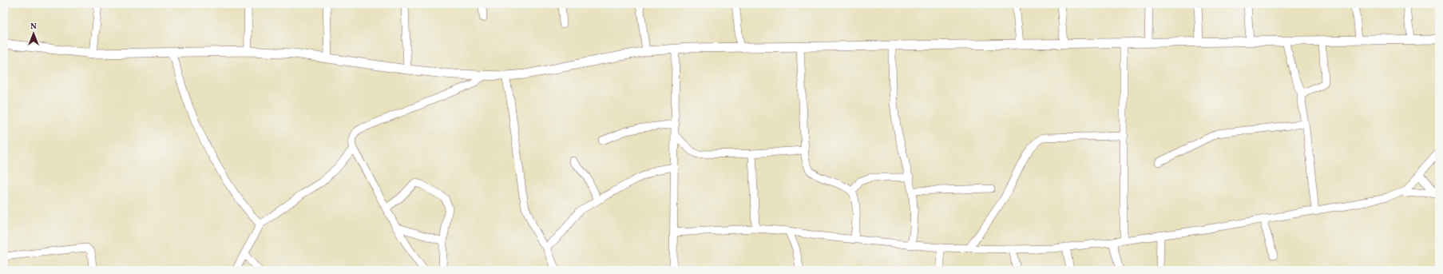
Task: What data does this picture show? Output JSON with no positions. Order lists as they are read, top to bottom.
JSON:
{
  "north": "top"
}
